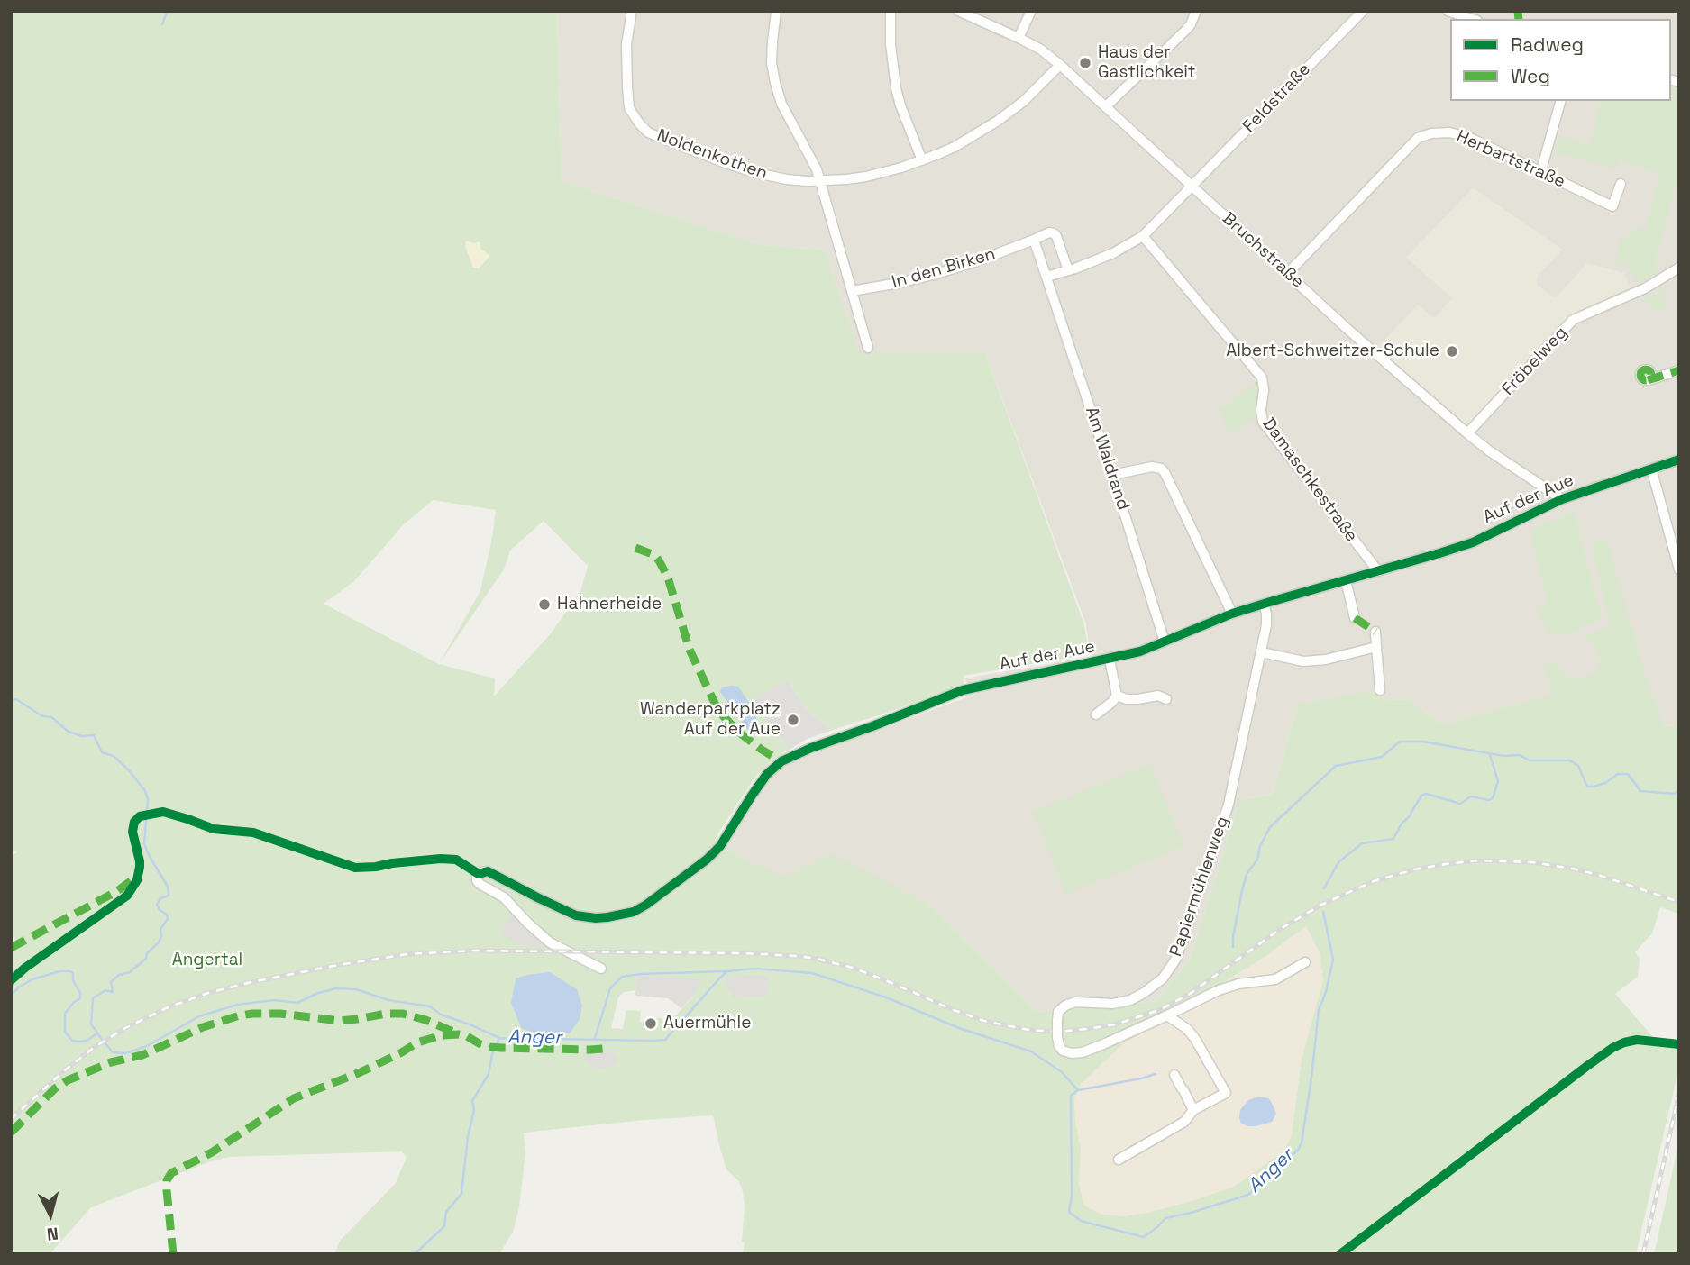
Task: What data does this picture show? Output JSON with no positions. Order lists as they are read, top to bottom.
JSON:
{
  "streets": {
    "street": [
      "Feldstraße",
      "Noldenkothen",
      "Herbartstraße",
      "Bruchstraße",
      "In den Birken",
      "Fröbelweg",
      "Am Waldrand",
      "Damaschkestraße",
      "Auf der Aue",
      "Papiermühlenweg"
    ]
  },
  "crossings": [
    ["Feldstraße", "Bruchstraße"],
    ["Noldenkothen", "Bruchstraße"],
    ["Herbartstraße", "Bruchstraße"],
    ["Bruchstraße", "Fröbelweg"],
    ["Bruchstraße", "Auf der Aue"],
    ["Am Waldrand", "Auf der Aue"],
    ["Damaschkestraße", "Auf der Aue"],
    ["Auf der Aue", "Papiermühlenweg"]
  ],
  "water": ["Anger"],
  "parks": ["Angertal"],
  "places": [
    "Haus der Gastlichkeit",
    "Albert-Schweitzer-Schule",
    "Hahnerheide",
    "Wanderparkplatz Auf der Aue",
    "Auermühle"
  ],
  "legend": ["Radweg", "Weg"],
  "north": "bottom"
}
